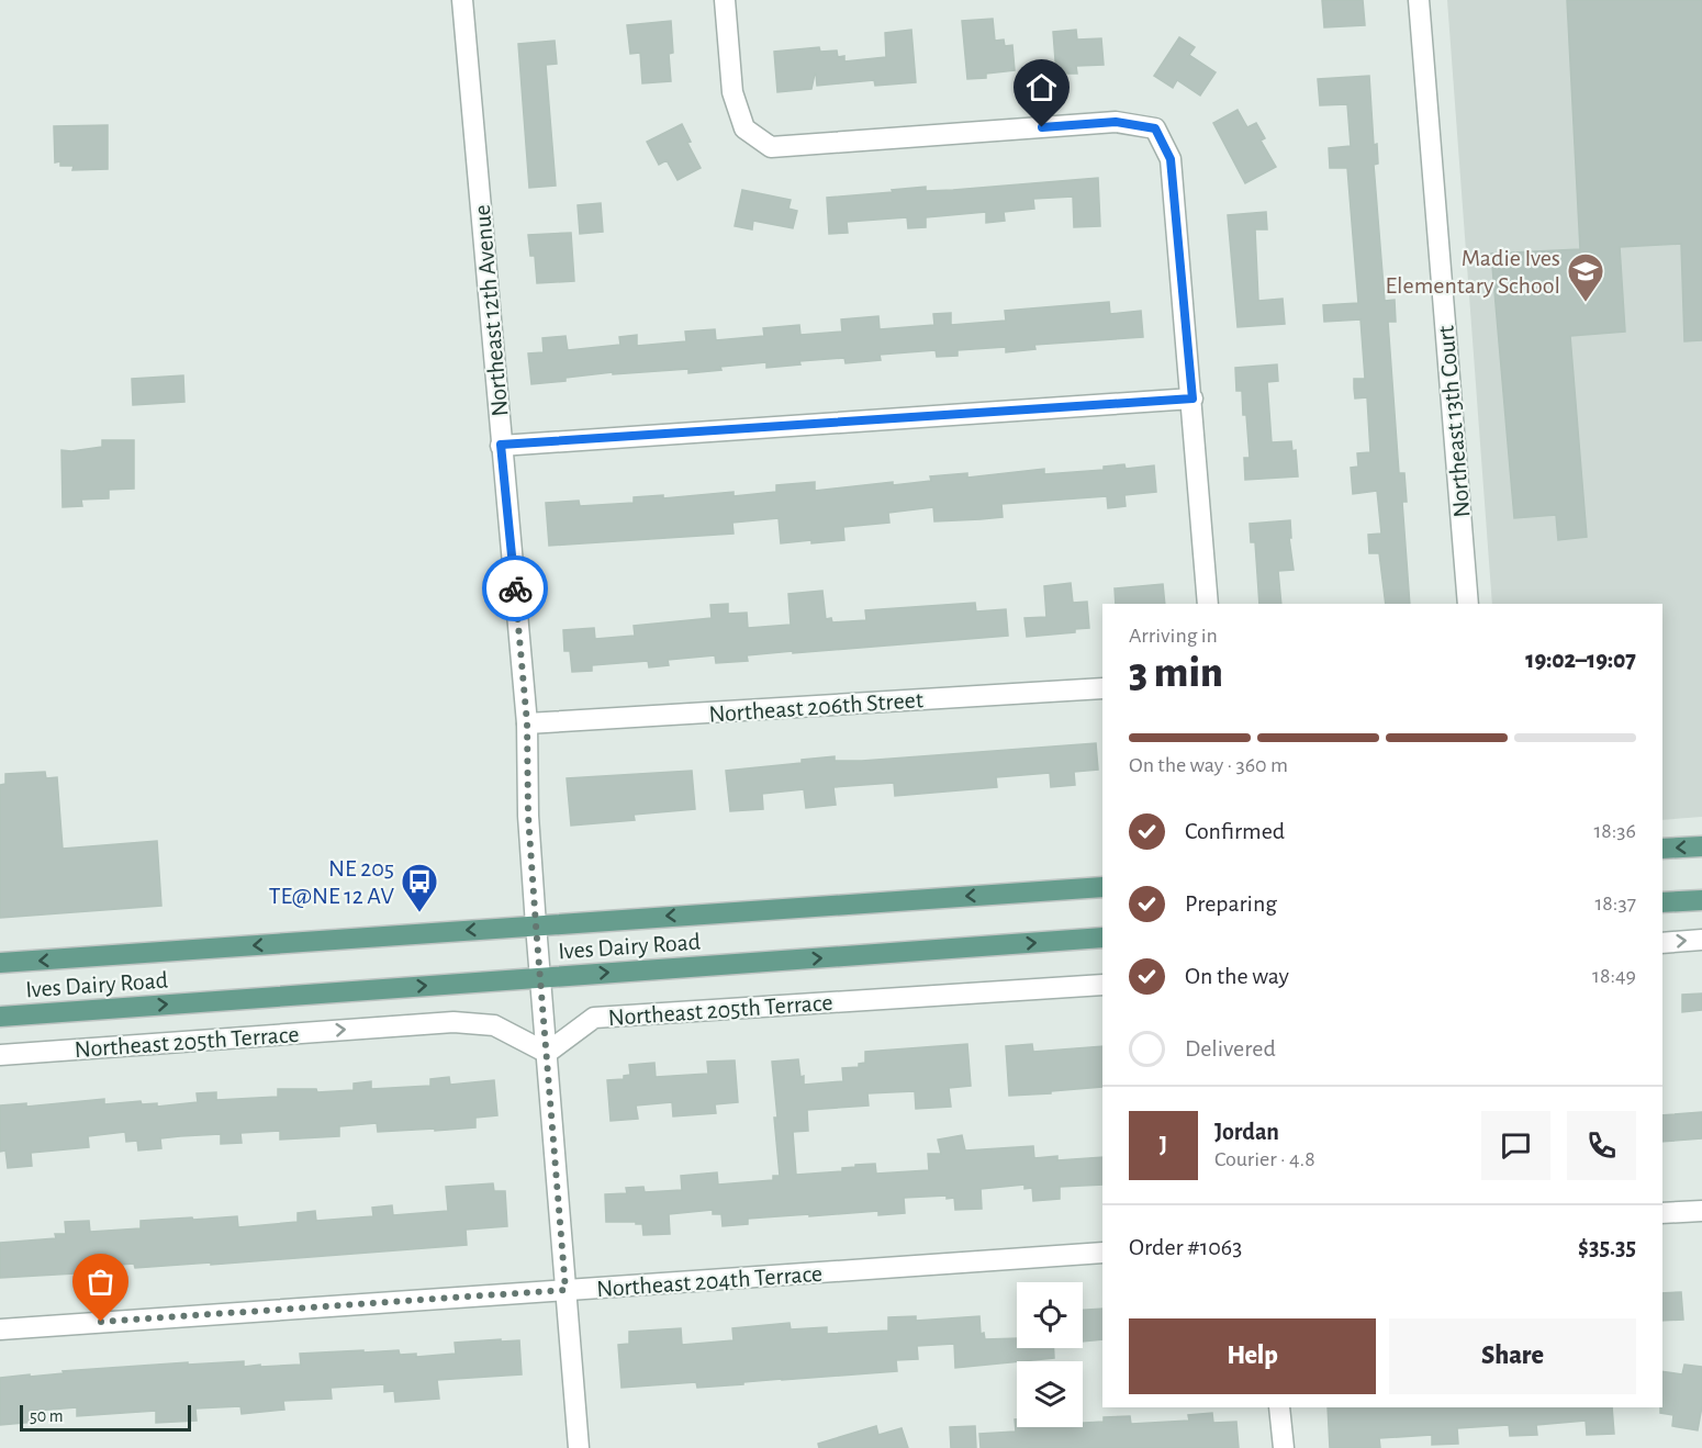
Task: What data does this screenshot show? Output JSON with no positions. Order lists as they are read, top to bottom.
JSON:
{
  "streets": {
    "main road": ["Ives Dairy Road"],
    "street": [
      "Northeast 12th Avenue",
      "Northeast 13th Court",
      "Northeast 206th Street",
      "Northeast 205th Terrace",
      "Northeast 204th Terrace"
    ]
  },
  "crossings": [
    ["Northeast 12th Avenue", "Northeast 206th Street"],
    ["Northeast 12th Avenue", "Ives Dairy Road"],
    ["Northeast 12th Avenue", "Northeast 205th Terrace"],
    ["Northeast 12th Avenue", "Northeast 204th Terrace"]
  ],
  "one_way": ["Northeast 205th Terrace"],
  "places": {
    "school or university": ["Madie Ives Elementary School"],
    "bus stop": ["NE 205 TE@NE 12 AV"]
  },
  "scale_bar": "50 m",
  "page": {
    "heading": ["3 min", "Arriving in", "19:02–19:07"],
    "panel": [
      "Jordan",
      "Courier · 4.8",
      "Order #1063",
      "$35.35"
    ],
    "bar": "On the way · 360 m",
    "list": [
      ["Confirmed", "18:36"],
      ["Preparing", "18:37"],
      ["On the way", "18:49"],
      "Delivered"
    ],
    "round": "J",
    "buttons": ["Help", "Share"],
    "scale": "50 m"
  }
}
